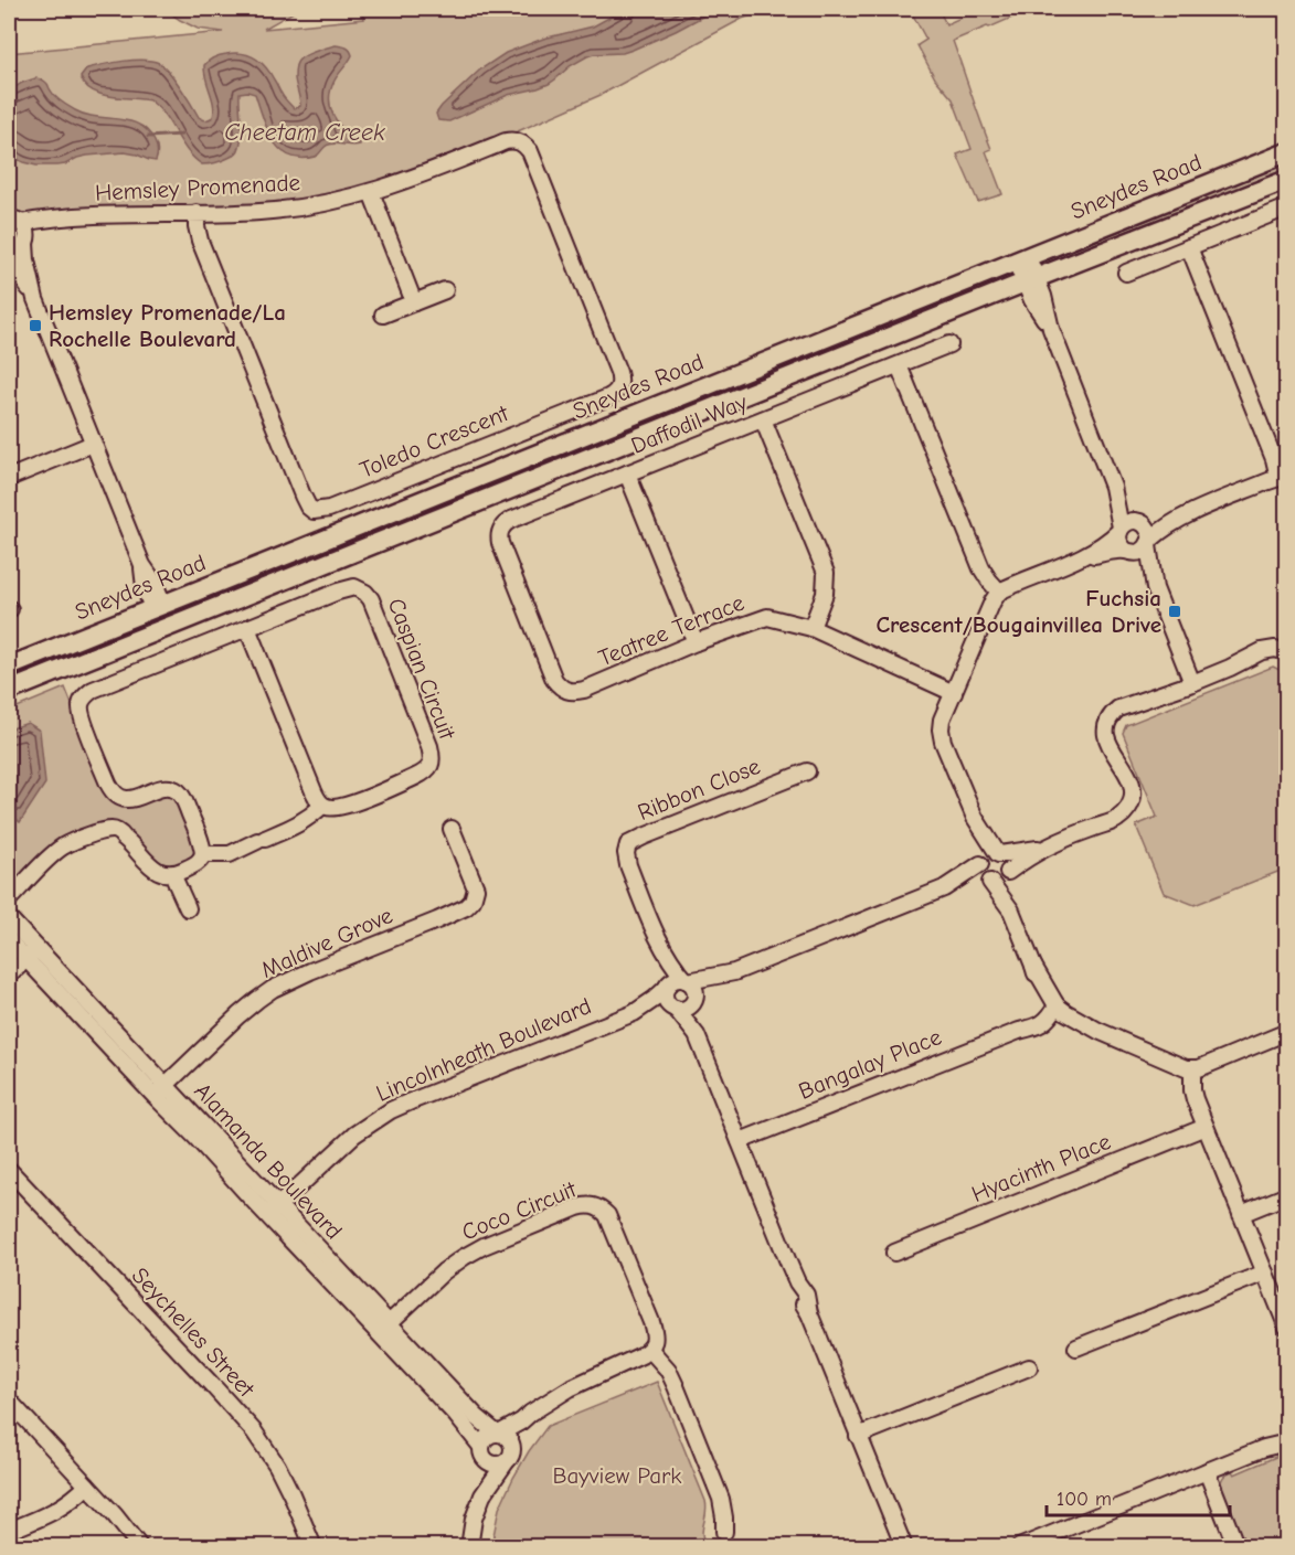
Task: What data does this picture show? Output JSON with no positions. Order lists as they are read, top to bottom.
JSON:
{
  "streets": {
    "main road": ["Sneydes Road"],
    "street": [
      "Hemsley Promenade",
      "Daffodil Way",
      "Toledo Crescent",
      "Teatree Terrace",
      "Caspian Circuit",
      "Ribbon Close",
      "Maldive Grove",
      "Lincolnheath Boulevard",
      "Bangalay Place",
      "Alamanda Boulevard",
      "Hyacinth Place",
      "Coco Circuit",
      "Seychelles Street"
    ]
  },
  "crossings": [
    ["Hemsley Promenade", "Toledo Crescent"],
    ["Daffodil Way", "Teatree Terrace"],
    ["Ribbon Close", "Lincolnheath Boulevard"],
    ["Maldive Grove", "Alamanda Boulevard"],
    ["Lincolnheath Boulevard", "Alamanda Boulevard"],
    ["Alamanda Boulevard", "Coco Circuit"]
  ],
  "water": ["Cheetam Creek"],
  "parks": ["Bayview Park"],
  "places": {
    "transit": ["Hemsley Promenade/La Rochelle Boulevard", "Fuchsia Crescent/Bougainvillea Drive"]
  },
  "scale_bar": "100 m"
}
